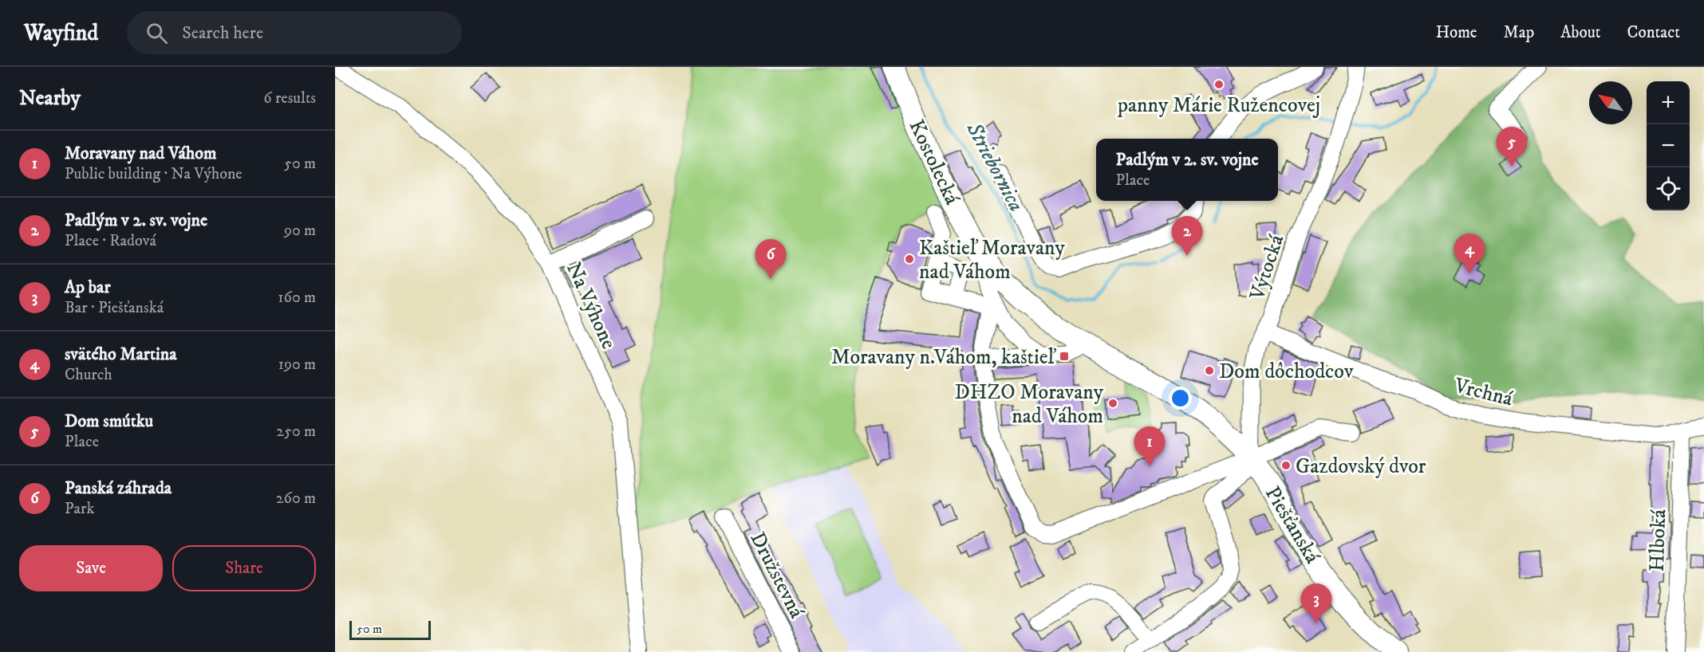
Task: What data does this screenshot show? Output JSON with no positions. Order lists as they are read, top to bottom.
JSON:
{
  "streets": {
    "main road": ["Kostolecká", "Piešťanská"],
    "street": [
      "Výtocká",
      "Na Výhone",
      "Vrchná",
      "Hlboká",
      "Družstevná"
    ]
  },
  "crossings": [
    ["Kostolecká", "Výtocká"],
    ["Kostolecká", "Piešťanská"],
    ["Výtocká", "Vrchná"],
    ["Výtocká", "Piešťanská"],
    ["Vrchná", "Hlboká"]
  ],
  "water": ["Striebornica"],
  "places": {
    "other": [
      "panny Márie Ružencovej",
      "Kaštieľ Moravany nad Váhom",
      "Dom dôchodcov",
      "DHZO Moravany nad Váhom",
      "Gazdovský dvor"
    ],
    "transit": ["Moravany n.Váhom, kaštieľ"]
  },
  "scale_bar": "50 m",
  "north": "top left",
  "page": {
    "header": "Wayfind",
    "search": "Search here",
    "nav": [
      "Home",
      "Map",
      "About",
      "Contact"
    ],
    "heading": ["Nearby", "6 results"],
    "map_buttons": ["+", "−"],
    "pins": [
      "5",
      "2",
      "4",
      "6",
      "1",
      "3"
    ],
    "list": [
      {
        "mark": "1",
        "name": "Moravany nad Váhom",
        "note": "Public building · Na Výhone",
        "value": "50 m"
      },
      {
        "mark": "2",
        "name": "Padlým v 2. sv. vojne",
        "note": "Place · Radová",
        "value": "90 m"
      },
      {
        "mark": "3",
        "name": "Ap bar",
        "note": "Bar · Piešťanská",
        "value": "160 m"
      },
      {
        "mark": "4",
        "name": "svätého Martina",
        "note": "Church",
        "value": "190 m"
      },
      {
        "mark": "5",
        "name": "Dom smútku",
        "note": "Place",
        "value": "250 m"
      },
      {
        "mark": "6",
        "name": "Panská záhrada",
        "note": "Park",
        "value": "260 m"
      }
    ],
    "popup": ["Padlým v 2. sv. vojne", "Place"],
    "buttons": ["Save", "Share"],
    "scale": "50 m"
  }
}
